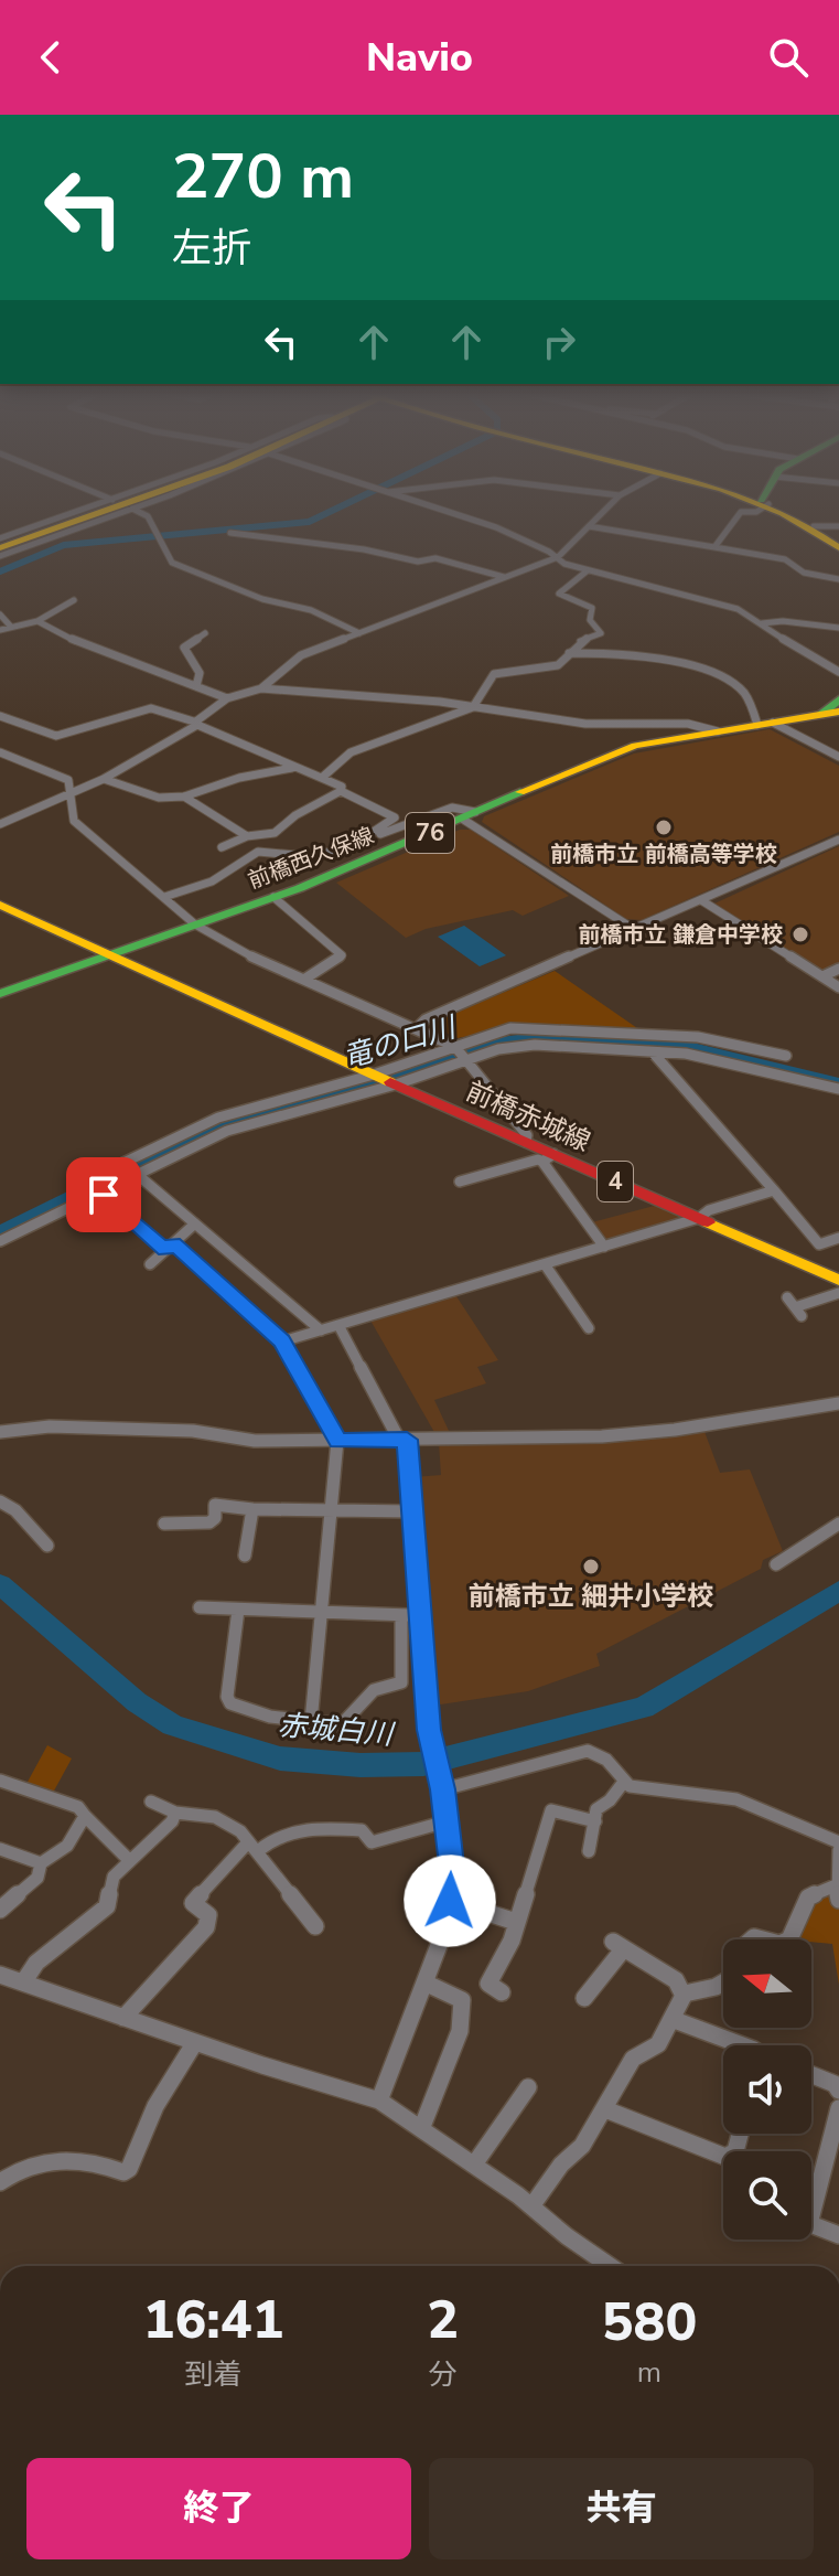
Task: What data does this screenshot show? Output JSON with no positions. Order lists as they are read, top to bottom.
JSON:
{
  "streets": {
    "main road": [
      "76",
      "前橋西久保線",
      "前橋赤城線",
      "4"
    ]
  },
  "crossings": [
    ["前橋西久保線", "前橋赤城線"]
  ],
  "water": ["竜の口川", "赤城白川"],
  "places": ["前橋市立 前橋高等学校", "前橋市立 鎌倉中学校", "前橋市立 細井小学校"],
  "north": "left",
  "page": {
    "header": "Navio",
    "turn": ["270 m", "左折"],
    "eta": [
      "16:41",
      "到着",
      "2",
      "分",
      "580",
      "m"
    ],
    "buttons": ["終了", "共有"]
  }
}
